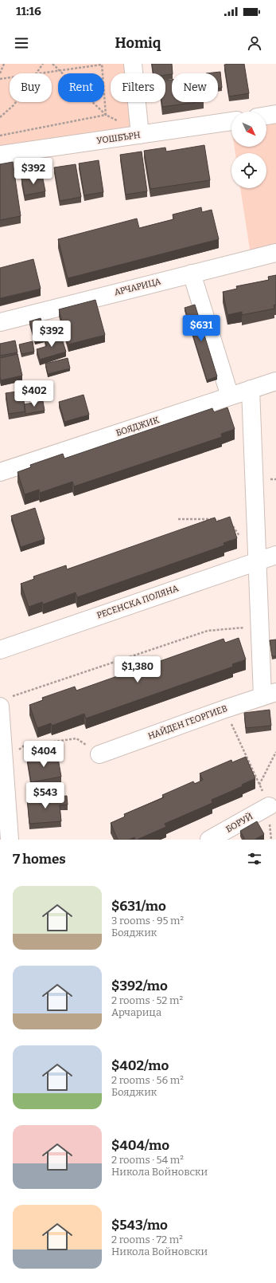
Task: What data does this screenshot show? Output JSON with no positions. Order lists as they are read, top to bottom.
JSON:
{
  "streets": {
    "street": [
      "УОШБЪРН",
      "АРЧАРИЦА",
      "БОЯДЖИК",
      "РЕСЕНСКА ПОЛЯНА",
      "НАЙДЕН ГЕОРГИЕВ",
      "БОРУЙ"
    ]
  },
  "north": "bottom right",
  "page": {
    "status": "11:16",
    "header": "Homiq",
    "chip": [
      "Buy",
      "Rent",
      "Filters",
      "New"
    ],
    "price": [
      "$392",
      "$631",
      "$392",
      "$402",
      "$1,380",
      "$404",
      "$543"
    ],
    "heading": "7 homes",
    "list": [
      {
        "name": "$631/mo",
        "note": "3 rooms · 95 m² · Бояджик"
      },
      {
        "name": "$392/mo",
        "note": "2 rooms · 52 m² · Арчарица"
      },
      {
        "name": "$402/mo",
        "note": "2 rooms · 56 m² · Бояджик"
      },
      {
        "name": "$404/mo",
        "note": "2 rooms · 54 m² · Никола Войновски"
      },
      {
        "name": "$543/mo",
        "note": "2 rooms · 72 m² · Никола Войновски"
      }
    ]
  }
}
